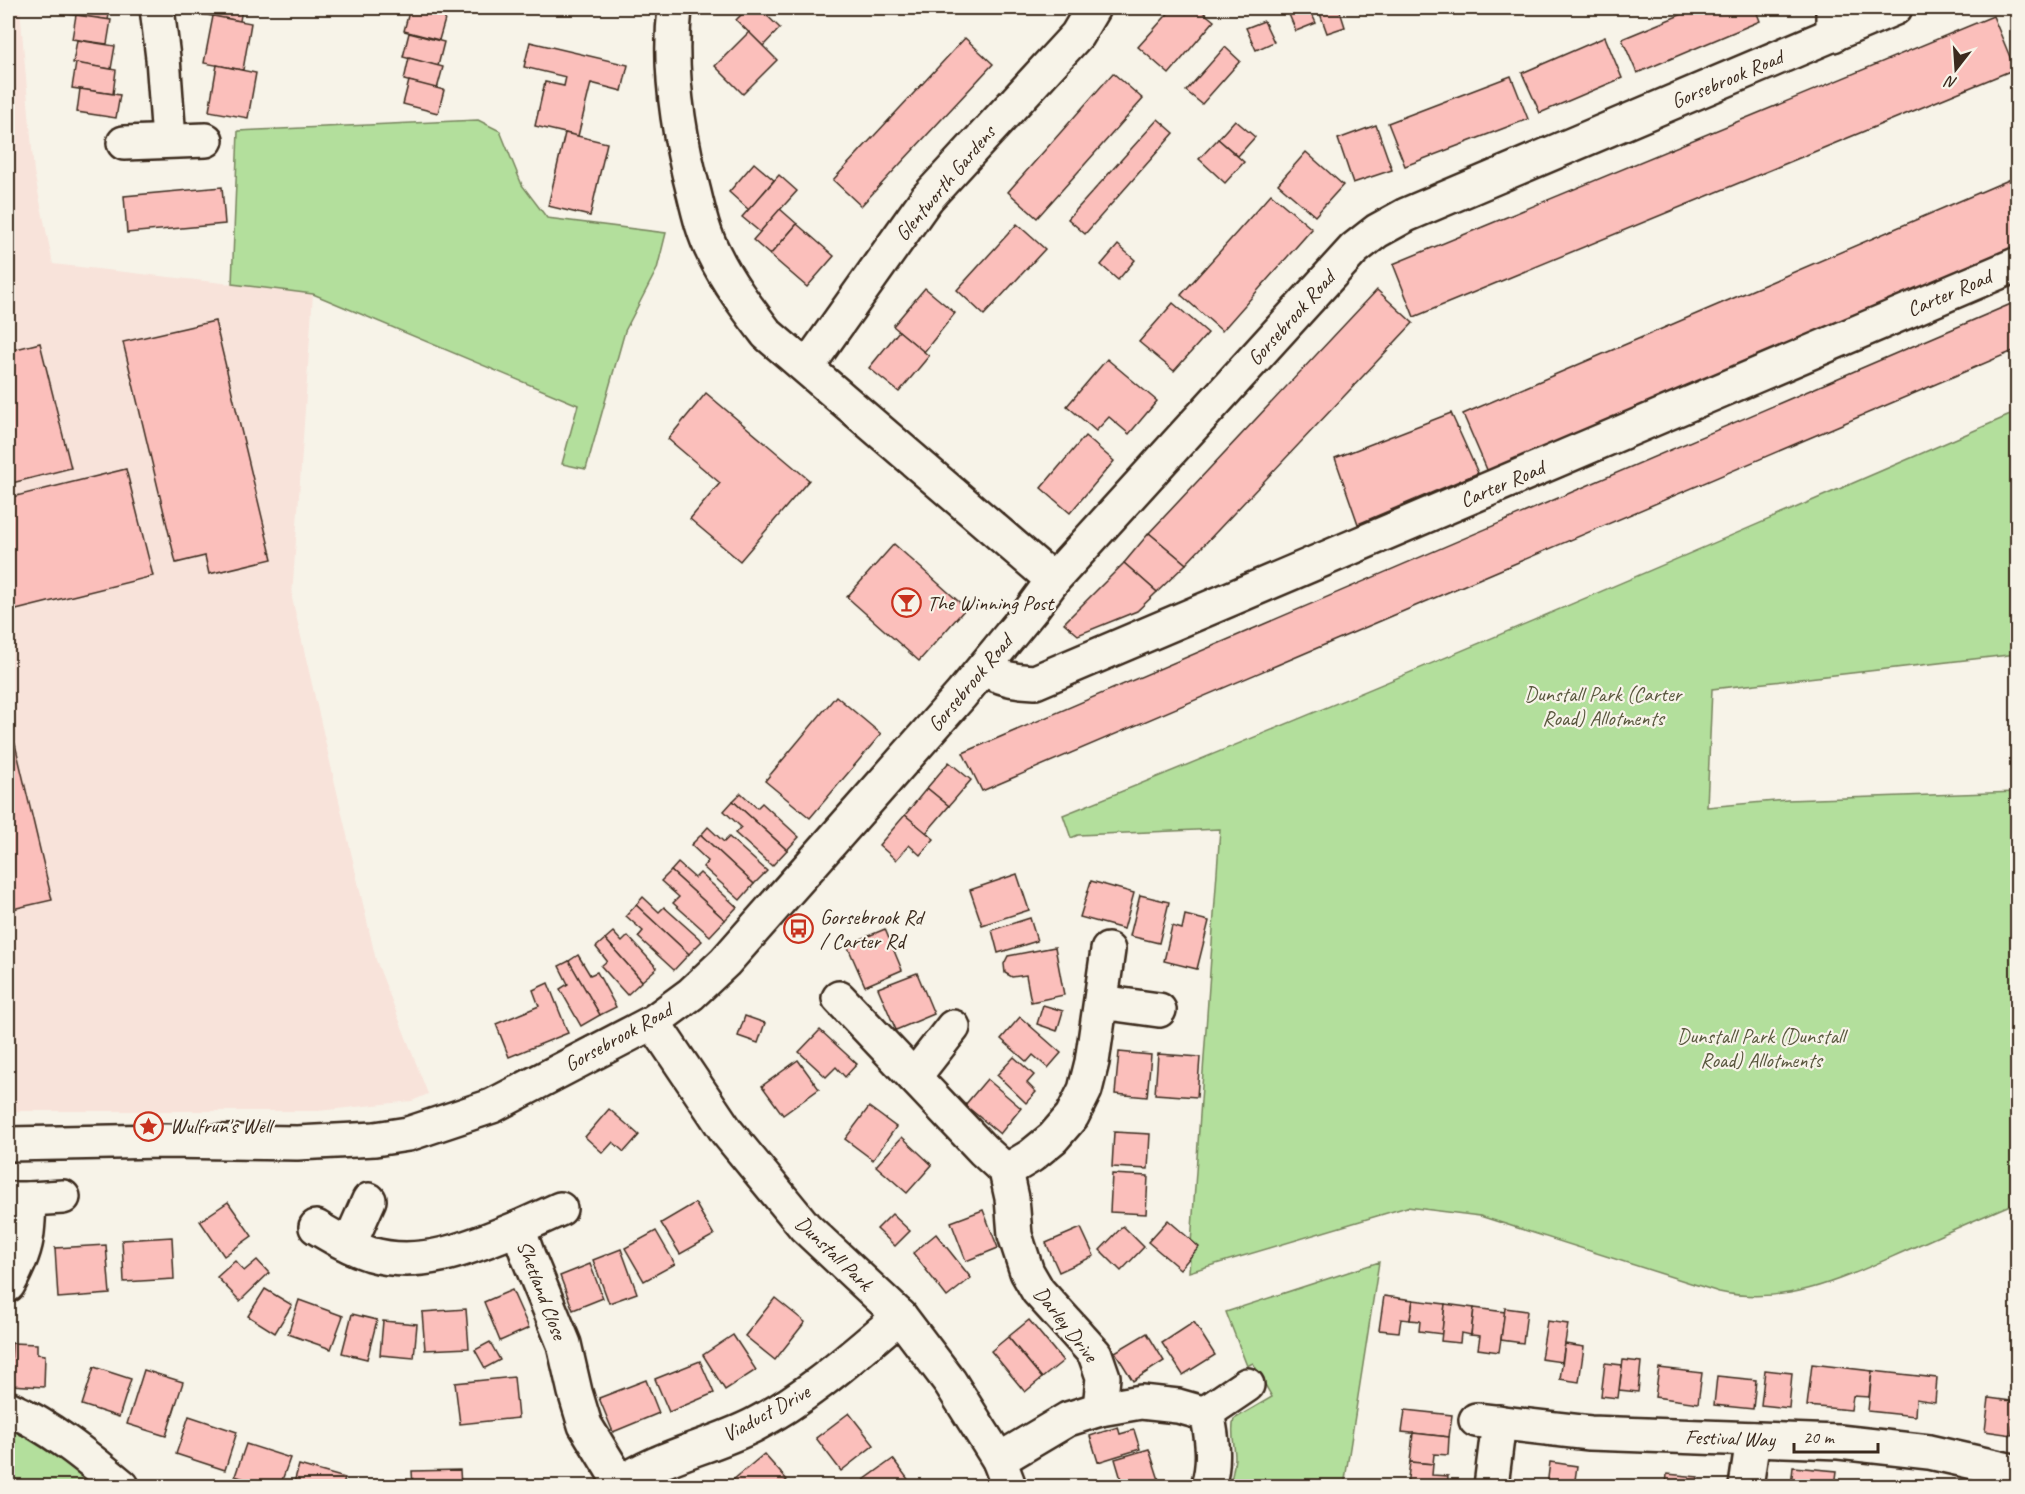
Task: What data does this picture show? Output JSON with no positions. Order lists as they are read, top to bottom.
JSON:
{
  "streets": {
    "street": [
      "Gorsebrook Road",
      "Glentworth Gardens",
      "Carter Road",
      "Dunstall Park",
      "Shetland Close",
      "Darley Drive",
      "Viaduct Drive",
      "Festival Way"
    ]
  },
  "crossings": [
    ["Gorsebrook Road", "Carter Road"],
    ["Gorsebrook Road", "Dunstall Park"],
    ["Dunstall Park", "Viaduct Drive"],
    ["Shetland Close", "Viaduct Drive"]
  ],
  "parks": ["Dunstall Park (Carter Road) Allotments", "Dunstall Park (Dunstall Road) Allotments"],
  "places": {
    "bar": ["The Winning Post"],
    "bus stop": ["Gorsebrook Rd / Carter Rd"],
    "place": ["Wulfrun's Well"]
  },
  "scale_bar": "20 m",
  "north": "bottom"
}
